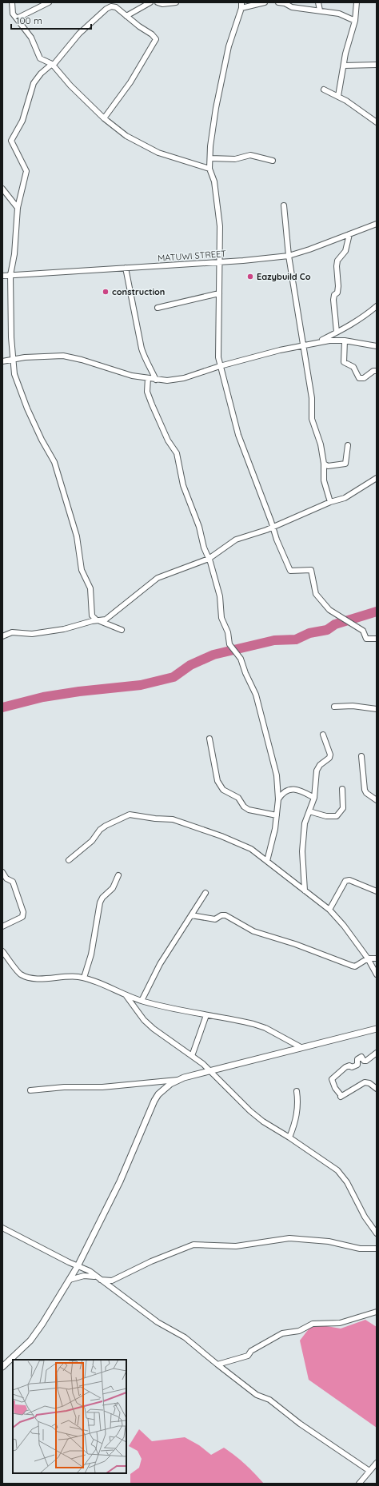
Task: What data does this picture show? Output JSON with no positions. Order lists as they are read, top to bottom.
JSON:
{
  "streets": {
    "street": ["MATUWI STREET"]
  },
  "places": ["Eazybuild Co", "construction"],
  "scale_bar": "100 m"
}
